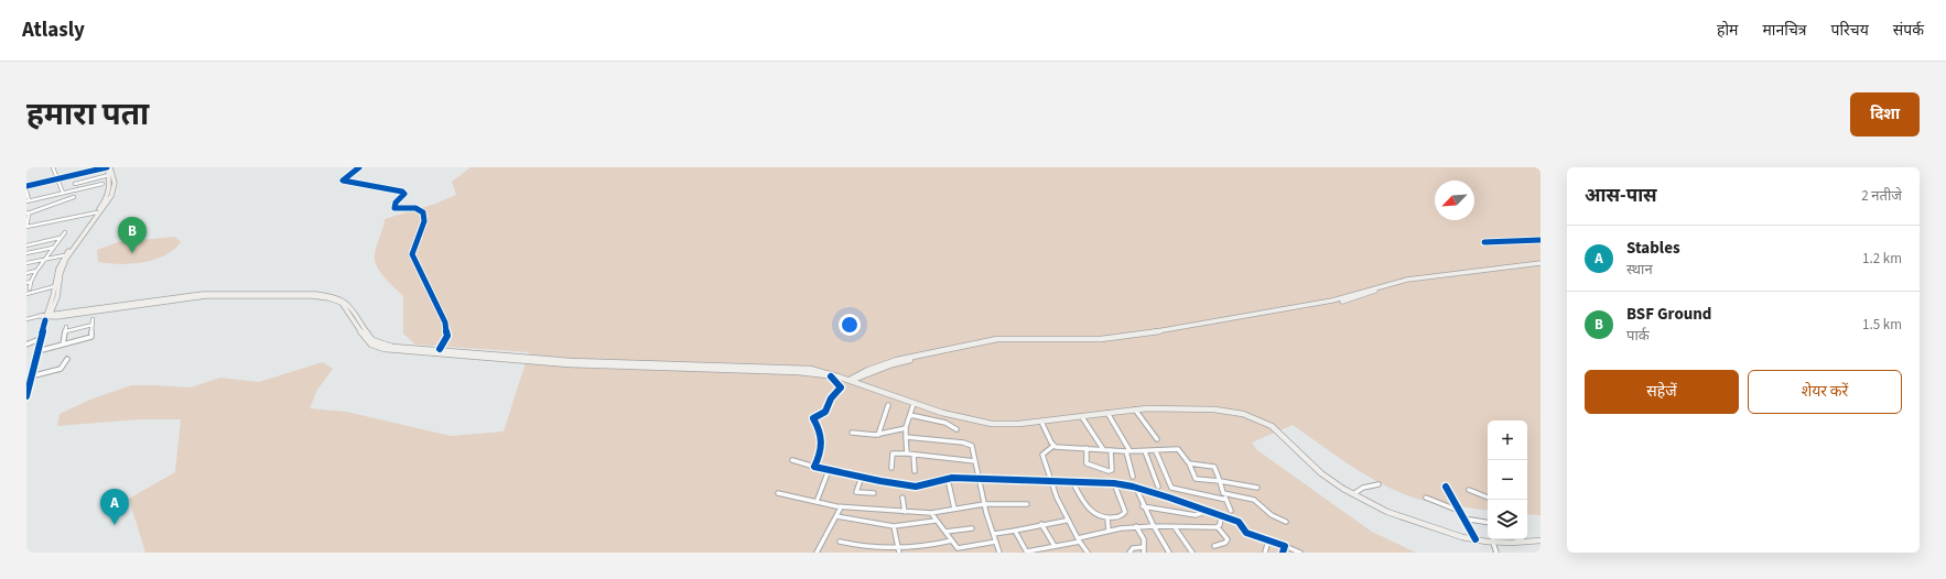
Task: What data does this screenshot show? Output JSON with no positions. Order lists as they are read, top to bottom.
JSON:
{
  "north": "bottom left",
  "page": {
    "header": "Atlasly",
    "nav": [
      "होम",
      "मानचित्र",
      "परिचय",
      "संपर्क"
    ],
    "title": "हमारा पता",
    "buttons": [
      "दिशा",
      ["सहेजें", "शेयर करें"]
    ],
    "heading": ["आस-पास", "2 नतीजे"],
    "pins": ["B", "A"],
    "list": [
      {
        "mark": "A",
        "name": "Stables",
        "note": "स्थान",
        "value": "1.2 km"
      },
      {
        "mark": "B",
        "name": "BSF Ground",
        "note": "पार्क",
        "value": "1.5 km"
      }
    ],
    "map_buttons": ["+", "−"]
  }
}
